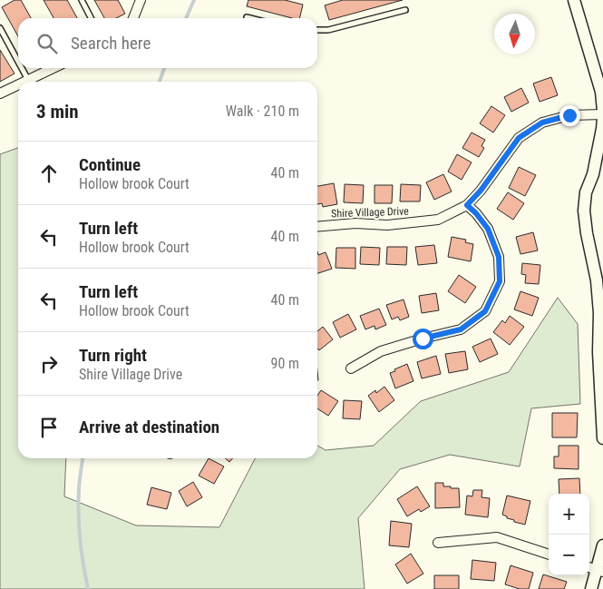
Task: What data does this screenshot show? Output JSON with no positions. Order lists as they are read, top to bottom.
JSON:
{
  "streets": {
    "street": ["Shire Village Drive"]
  },
  "north": "bottom",
  "page": {
    "search": "Search here",
    "heading": ["3 min", "Walk · 210 m"],
    "list": [
      ["Continue", "Hollow brook Court", "40 m"],
      ["Turn left", "Hollow brook Court", "40 m"],
      ["Turn left", "Hollow brook Court", "40 m"],
      ["Turn right", "Shire Village Drive", "90 m"],
      "Arrive at destination"
    ],
    "map_buttons": ["+", "−"]
  }
}
